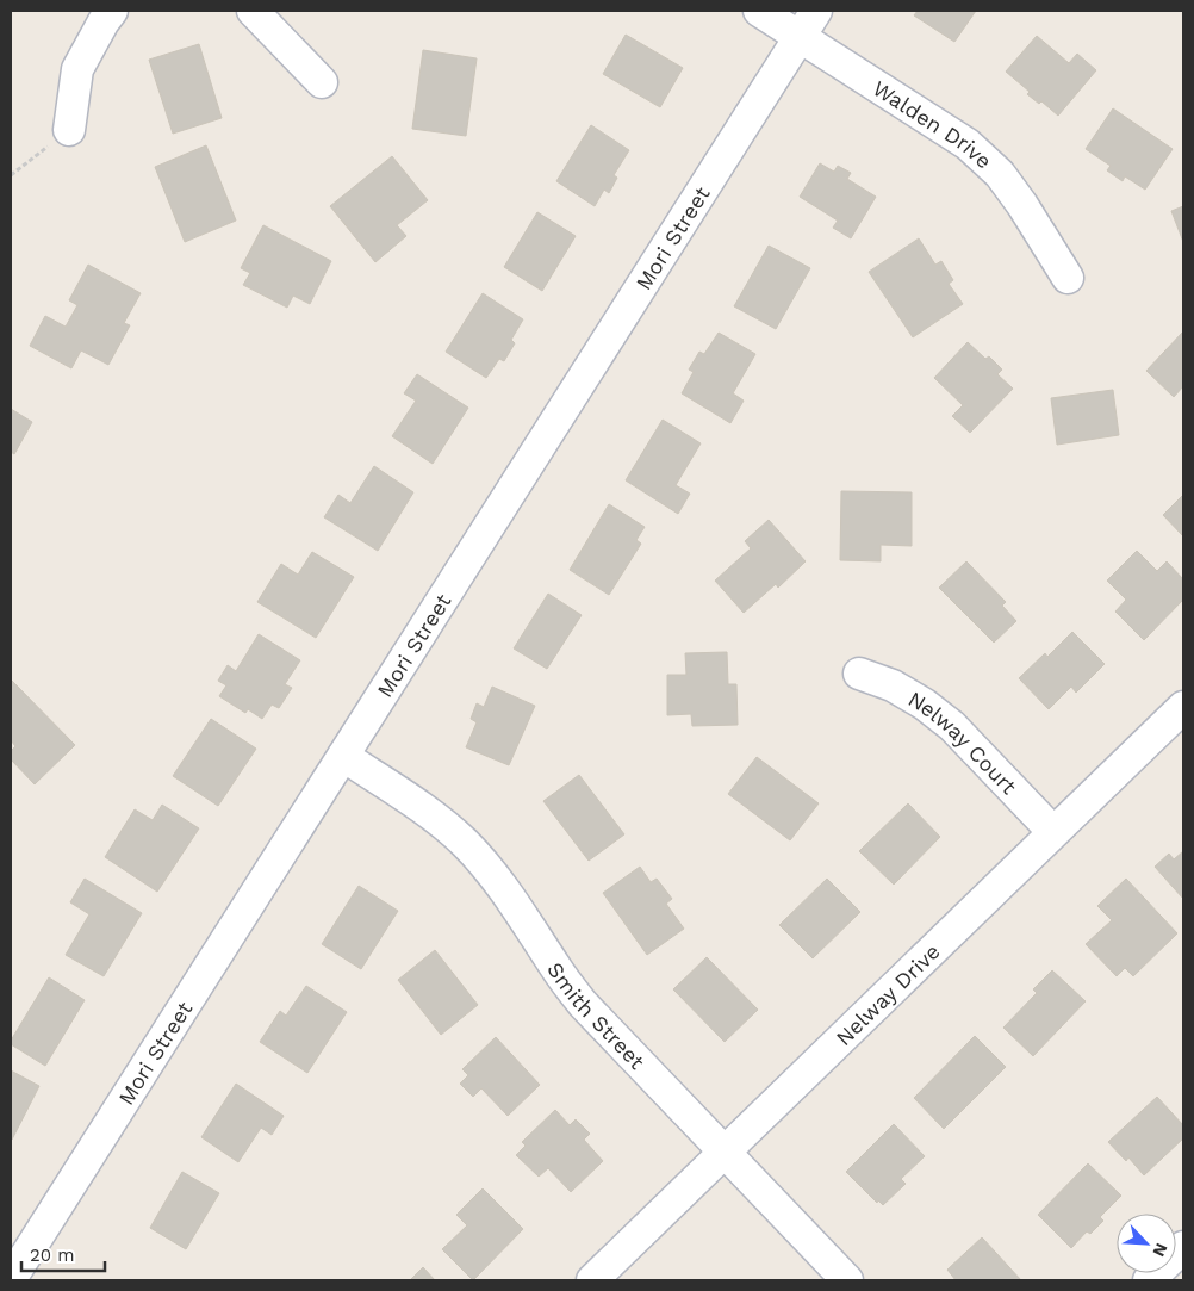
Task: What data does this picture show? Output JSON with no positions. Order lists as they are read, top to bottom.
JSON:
{
  "streets": {
    "street": [
      "Walden Drive",
      "Mori Street",
      "Nelway Court",
      "Nelway Drive",
      "Smith Street"
    ]
  },
  "crossings": [
    ["Walden Drive", "Mori Street"],
    ["Mori Street", "Smith Street"],
    ["Nelway Court", "Nelway Drive"],
    ["Nelway Drive", "Smith Street"]
  ],
  "scale_bar": "20 m",
  "north": "bottom right"
}
